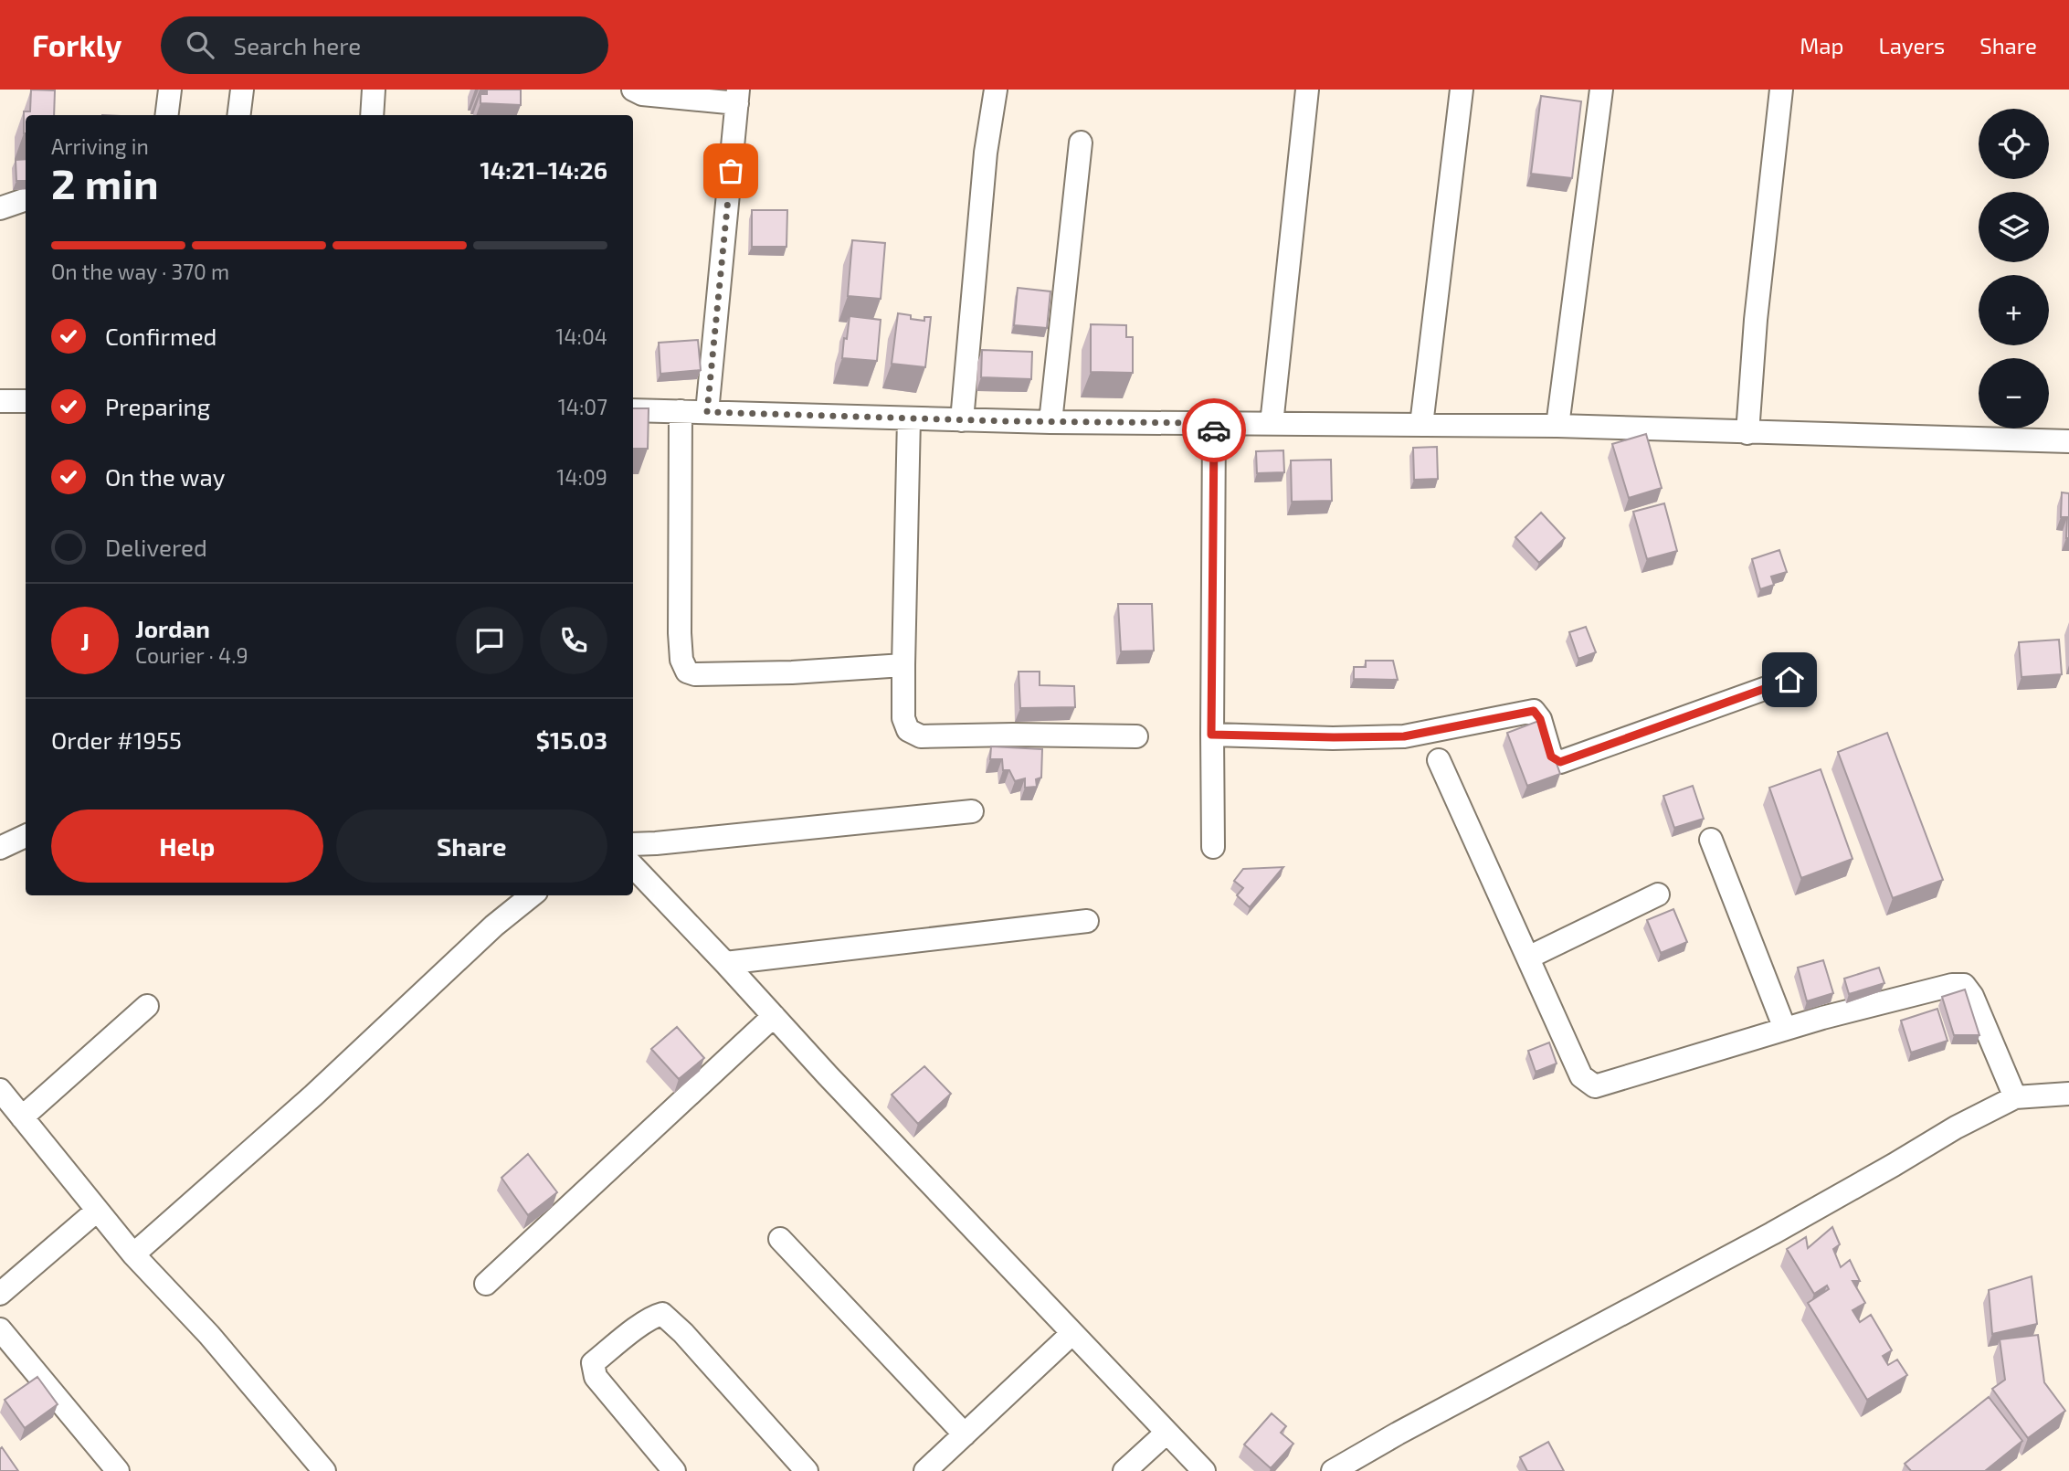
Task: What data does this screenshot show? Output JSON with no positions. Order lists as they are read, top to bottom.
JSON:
{
  "page": {
    "header": "Forkly",
    "search": "Search here",
    "nav": ["Map", "Layers", "Share"],
    "map_buttons": ["+", "−"],
    "heading": ["2 min", "Arriving in", "14:21–14:26"],
    "panel": [
      "Jordan",
      "Courier · 4.9",
      "Order #1955",
      "$15.03"
    ],
    "bar": "On the way · 370 m",
    "list": [
      ["Confirmed", "14:04"],
      ["Preparing", "14:07"],
      ["On the way", "14:09"],
      "Delivered"
    ],
    "round": "J",
    "buttons": ["Help", "Share"]
  }
}
